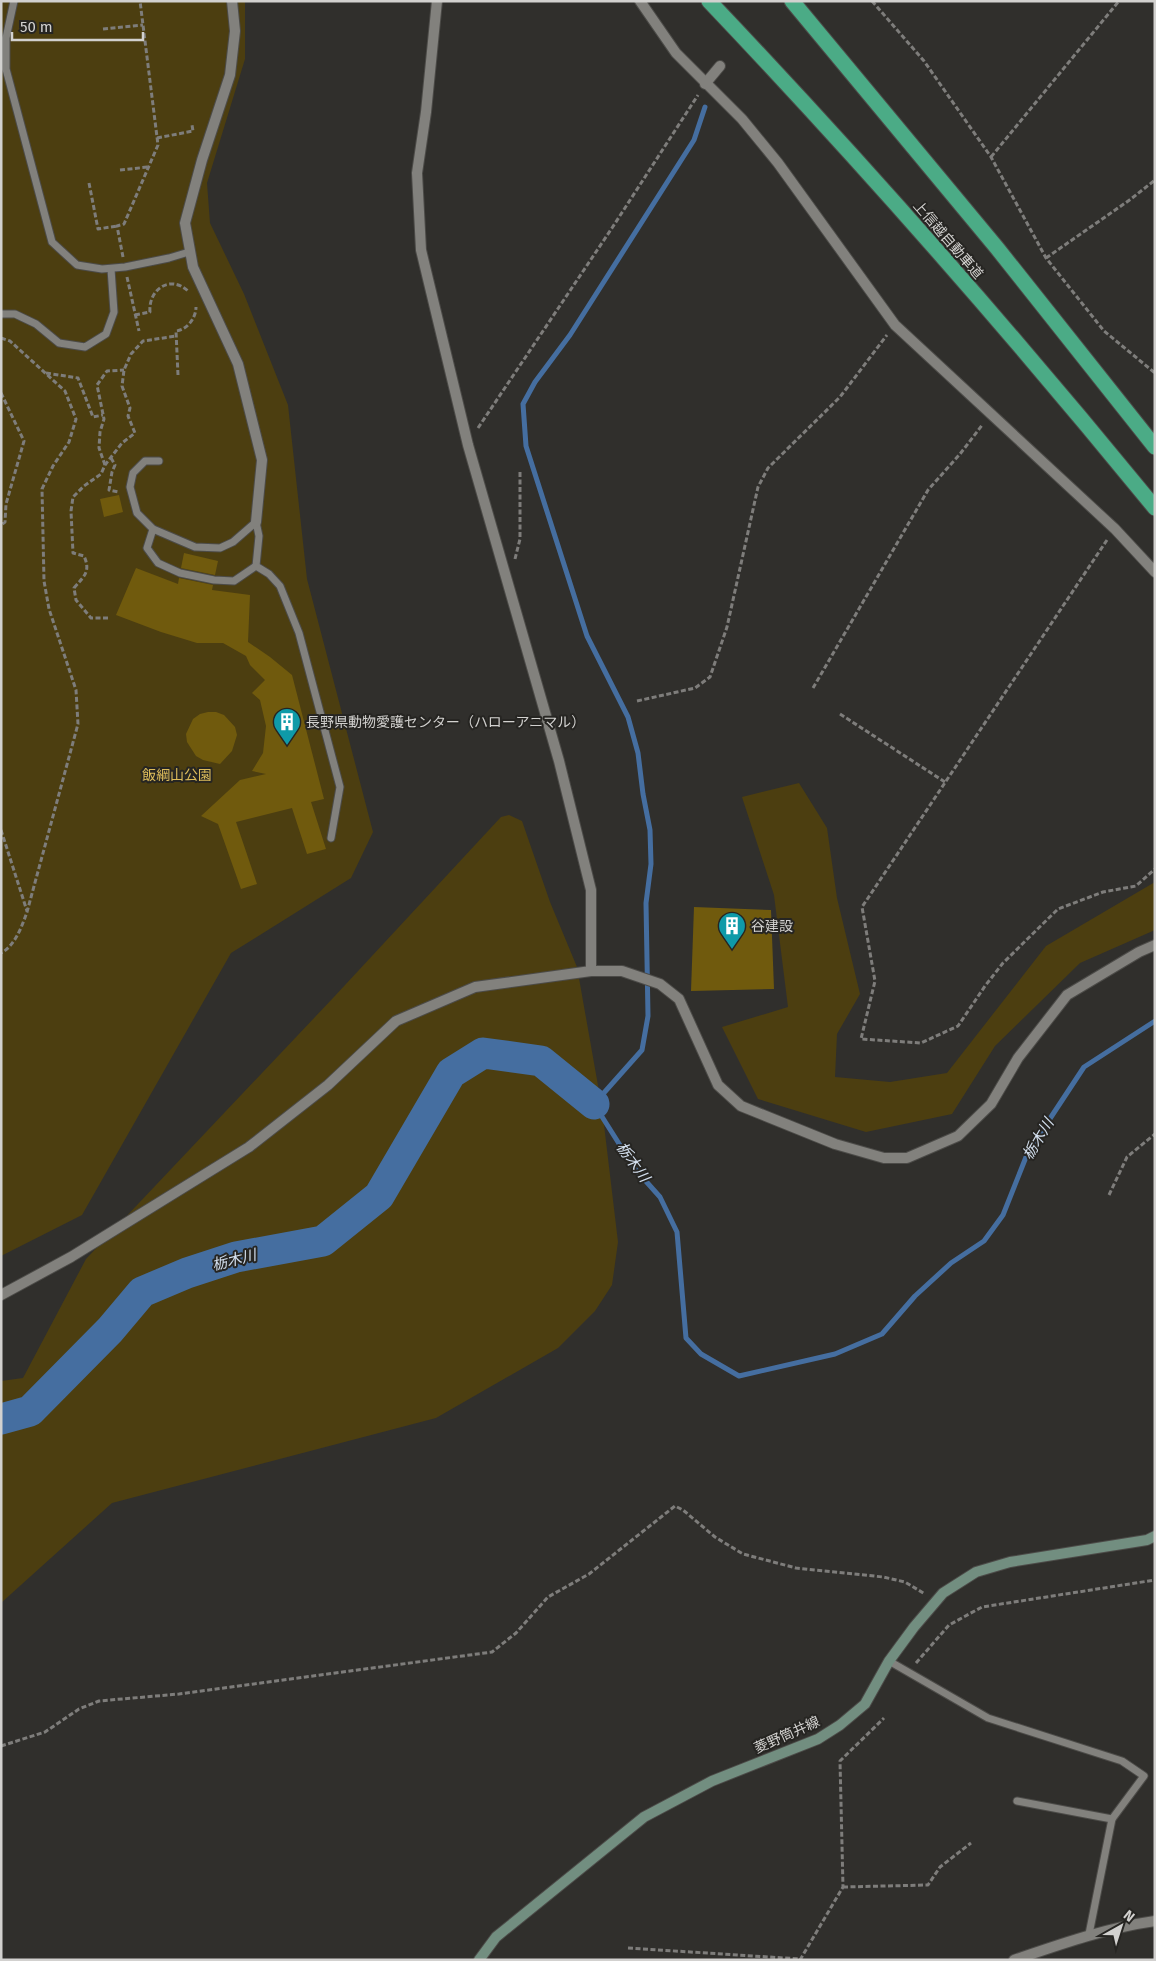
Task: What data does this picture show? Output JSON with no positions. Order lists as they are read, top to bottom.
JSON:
{
  "streets": {
    "highway": ["上信越自動車道"],
    "main road": ["菱野筒井線"]
  },
  "water": ["栃木川"],
  "parks": ["飯綱山公園"],
  "places": {
    "building": ["長野県動物愛護センター（ハローアニマル）", "谷建設"]
  },
  "scale_bar": "50 m",
  "north": "top right"
}
